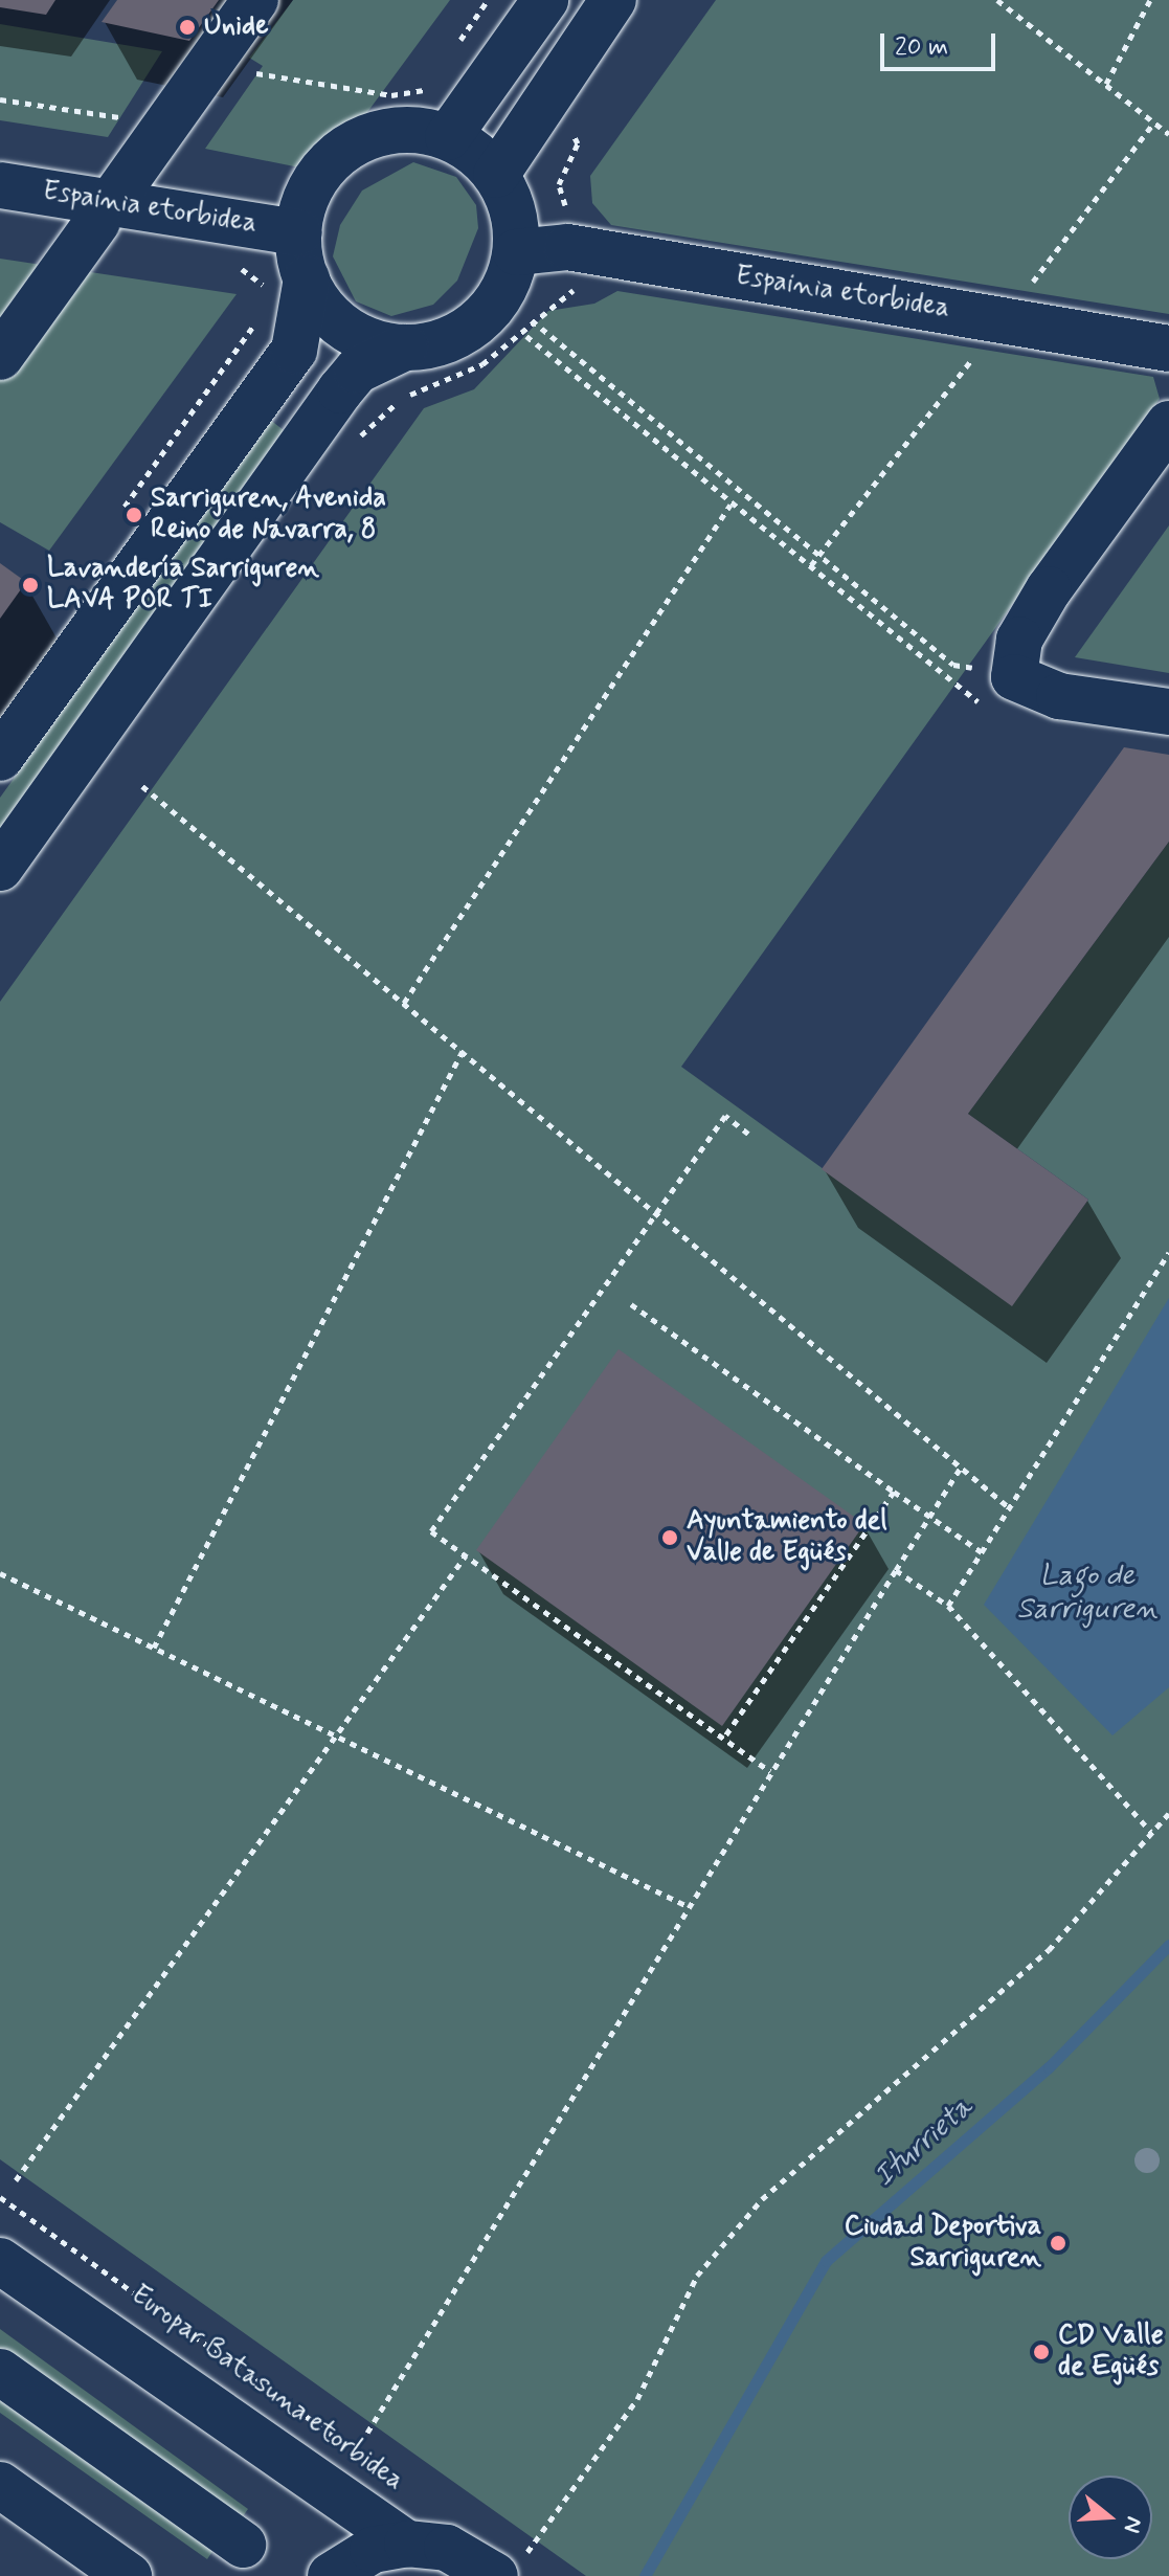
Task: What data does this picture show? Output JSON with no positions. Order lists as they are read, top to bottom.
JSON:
{
  "streets": {
    "street": ["Espainia etorbidea", "Europar Batasuna etorbidea"]
  },
  "water": ["Lago de Sarriguren", "Iturrieta"],
  "places": [
    "Unide",
    "Sarriguren, Avenida Reino de Navarra, 8",
    "Lavandería Sarriguren LAVA POR TI",
    "Ayuntamiento del Valle de Egüés",
    "Ciudad Deportiva Sarriguren",
    "CD Valle de Egüés"
  ],
  "scale_bar": "20 m",
  "north": "right"
}
